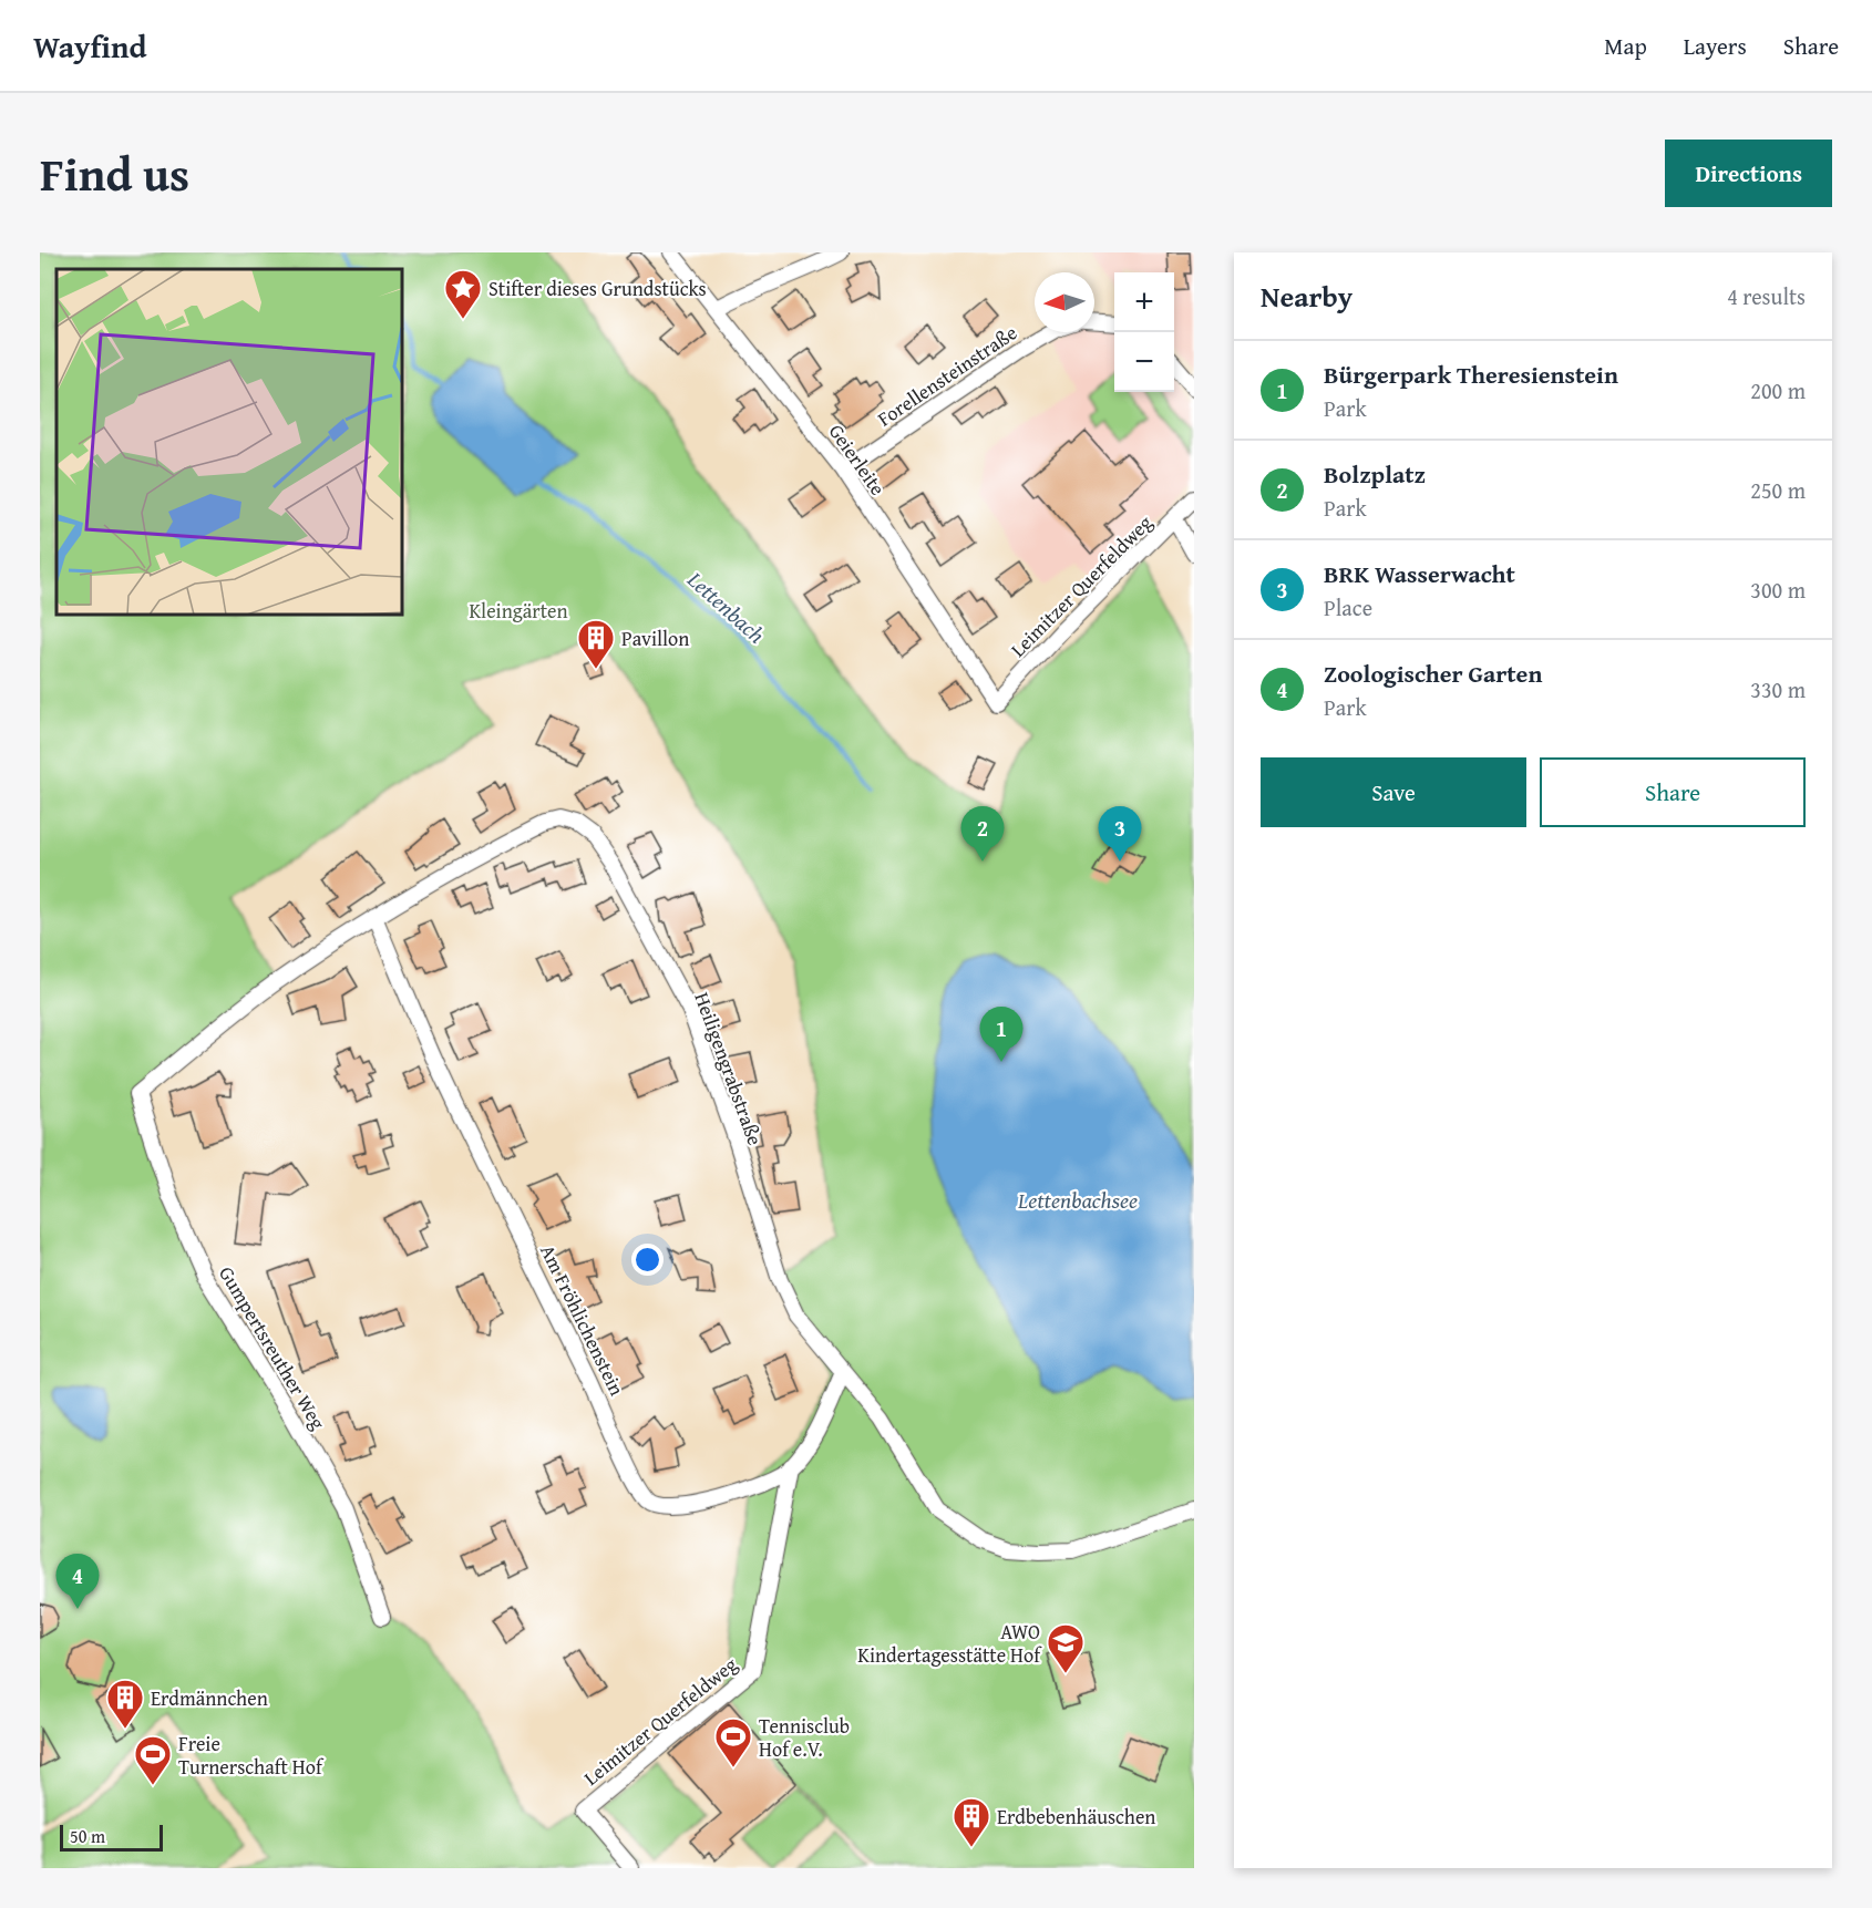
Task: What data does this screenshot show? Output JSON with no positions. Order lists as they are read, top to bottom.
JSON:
{
  "streets": {
    "street": [
      "Forellensteinstraße",
      "Geierleite",
      "Leimitzer Querfeldweg",
      "Heiligengrabstraße",
      "Am Fröhlichenstein",
      "Gumpertsreuther Weg"
    ]
  },
  "crossings": [
    ["Forellensteinstraße", "Geierleite"],
    ["Geierleite", "Leimitzer Querfeldweg"],
    ["Leimitzer Querfeldweg", "Am Fröhlichenstein"],
    ["Heiligengrabstraße", "Am Fröhlichenstein"],
    ["Heiligengrabstraße", "Gumpertsreuther Weg"]
  ],
  "water": ["Lettenbach", "Lettenbachsee"],
  "parks": ["Kleingärten"],
  "places": {
    "place": ["Stifter dieses Grundstücks"],
    "building": ["Pavillon", "Erdmännchen", "Erdbebenhäuschen"],
    "school or university": ["AWO Kindertagesstätte Hof"],
    "sports": ["Tennisclub Hof e.V.", "Freie Turnerschaft Hof"]
  },
  "scale_bar": "50 m",
  "north": "left",
  "page": {
    "header": "Wayfind",
    "nav": ["Map", "Layers", "Share"],
    "title": "Find us",
    "buttons": [
      "Directions",
      ["Save", "Share"]
    ],
    "heading": ["Nearby", "4 results"],
    "map_buttons": ["+", "−"],
    "list": [
      {
        "mark": "1",
        "name": "Bürgerpark Theresienstein",
        "note": "Park",
        "value": "200 m"
      },
      {
        "mark": "2",
        "name": "Bolzplatz",
        "note": "Park",
        "value": "250 m"
      },
      {
        "mark": "3",
        "name": "BRK Wasserwacht",
        "note": "Place",
        "value": "300 m"
      },
      {
        "mark": "4",
        "name": "Zoologischer Garten",
        "note": "Park",
        "value": "330 m"
      }
    ],
    "pins": [
      "2",
      "3",
      "1",
      "4"
    ],
    "scale": "50 m"
  }
}
